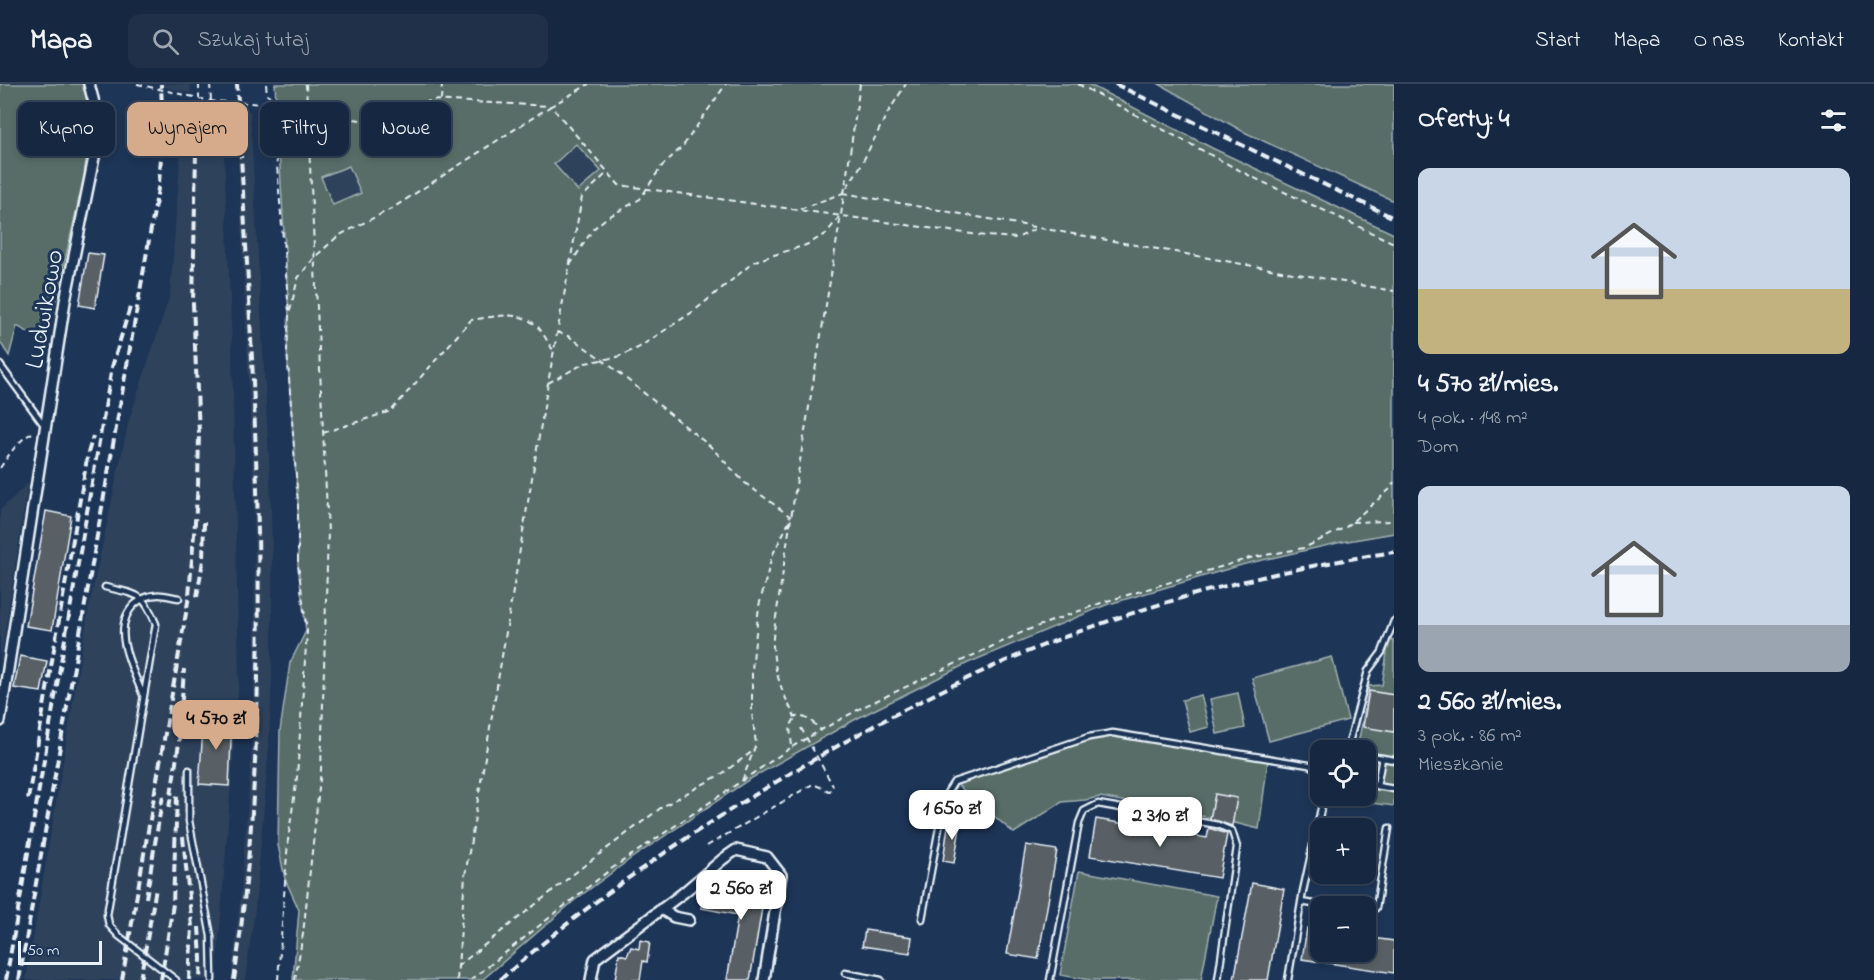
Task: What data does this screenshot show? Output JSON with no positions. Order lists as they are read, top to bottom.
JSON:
{
  "streets": {
    "street": ["Ludwikowo"]
  },
  "scale_bar": "50 m",
  "page": {
    "header": "Mapa",
    "search": "Szukaj tutaj",
    "nav": [
      "Start",
      "Mapa",
      "O nas",
      "Kontakt"
    ],
    "heading": "Oferty: 4",
    "chip": [
      "Kupno",
      "Wynajem",
      "Filtry",
      "Nowe"
    ],
    "list": [
      {
        "name": "4 570 zł/mies.",
        "note": "4 pok. · 148 m² · Dom"
      },
      {
        "name": "2 560 zł/mies.",
        "note": "3 pok. · 86 m² · Mieszkanie"
      }
    ],
    "price": [
      "4 570 zł",
      "1 650 zł",
      "2 310 zł",
      "2 560 zł"
    ],
    "map_buttons": ["+", "−"],
    "scale": "50 m"
  }
}
